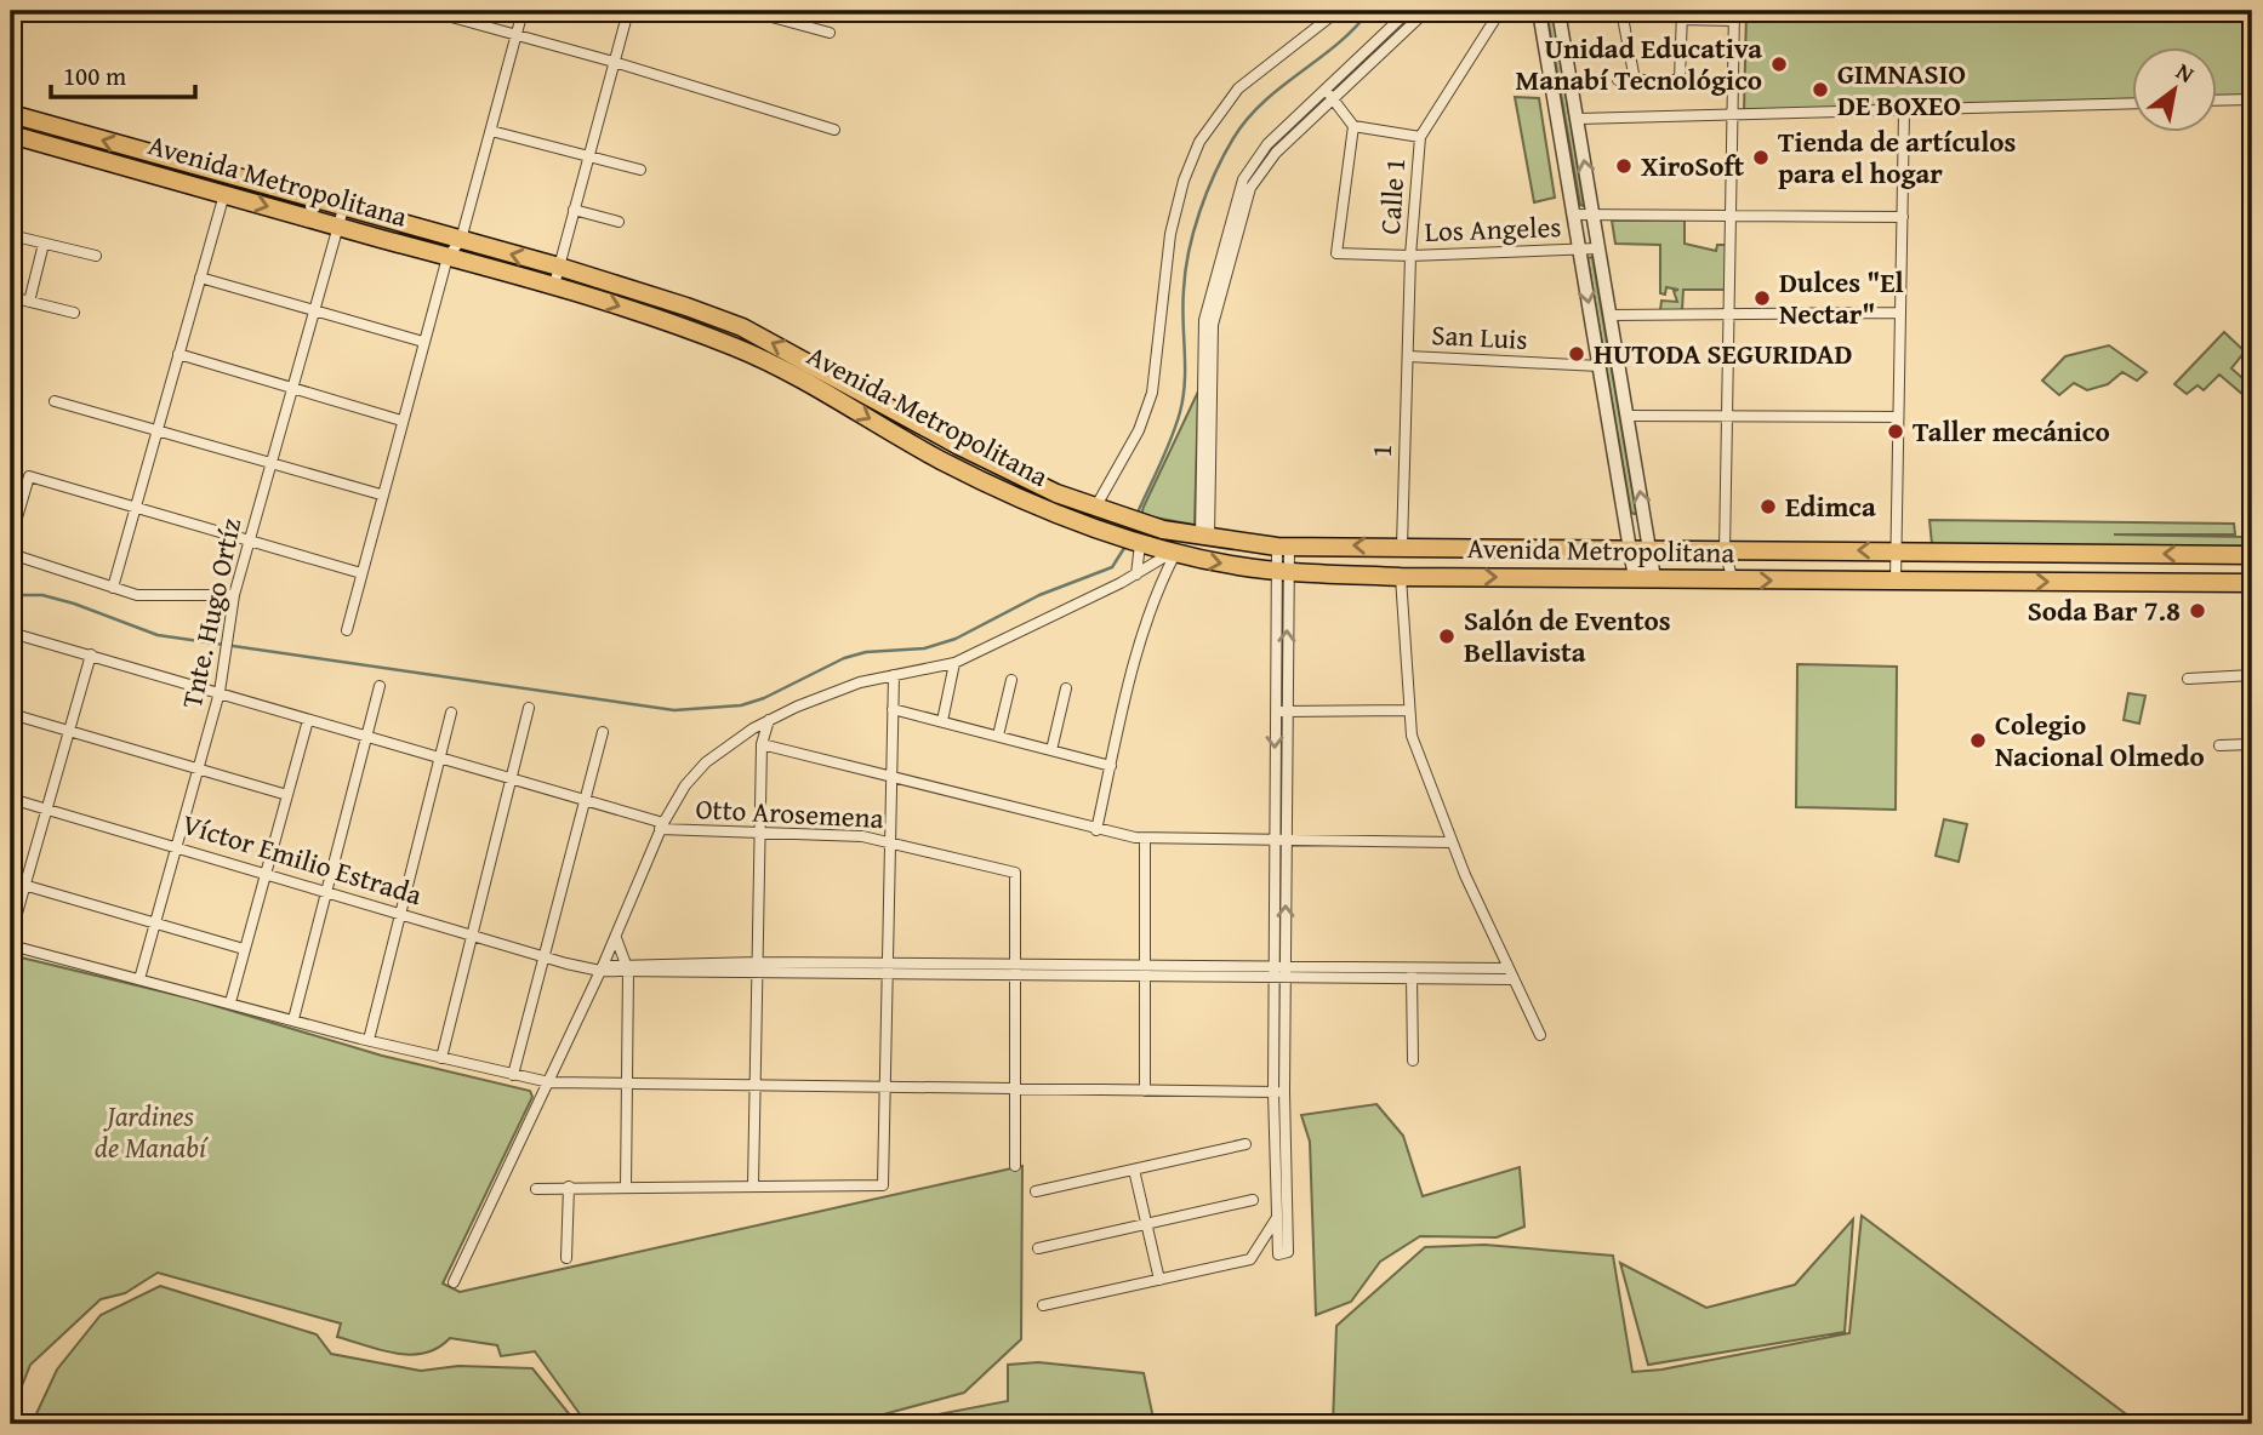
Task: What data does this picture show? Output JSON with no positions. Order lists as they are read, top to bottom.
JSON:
{
  "streets": {
    "highway": ["Avenida Metropolitana"],
    "street": [
      "Calle 1",
      "Los Angeles",
      "San Luis",
      "1",
      "Tnte. Hugo Ortíz",
      "Otto Arosemena",
      "Víctor Emilio Estrada"
    ]
  },
  "crossings": [
    ["Avenida Metropolitana", "1"],
    ["Avenida Metropolitana", "Tnte. Hugo Ortíz"],
    ["Calle 1", "Los Angeles"],
    ["Calle 1", "San Luis"],
    ["Calle 1", "1"],
    ["San Luis", "1"],
    ["Tnte. Hugo Ortíz", "Otto Arosemena"],
    ["Tnte. Hugo Ortíz", "Víctor Emilio Estrada"],
    ["Otto Arosemena", "Víctor Emilio Estrada"]
  ],
  "parks": ["Jardines de Manabí"],
  "places": [
    "Unidad Educativa Manabí Tecnológico",
    "GIMNASIO DE BOXEO",
    "Tienda de artículos para el hogar",
    "XiroSoft",
    "Dulces \"El Nectar\"",
    "HUTODA SEGURIDAD",
    "Taller mecánico",
    "Edimca",
    "Soda Bar 7.8",
    "Salón de Eventos Bellavista",
    "Colegio Nacional Olmedo"
  ],
  "scale_bar": "100 m",
  "north": "top right"
}
